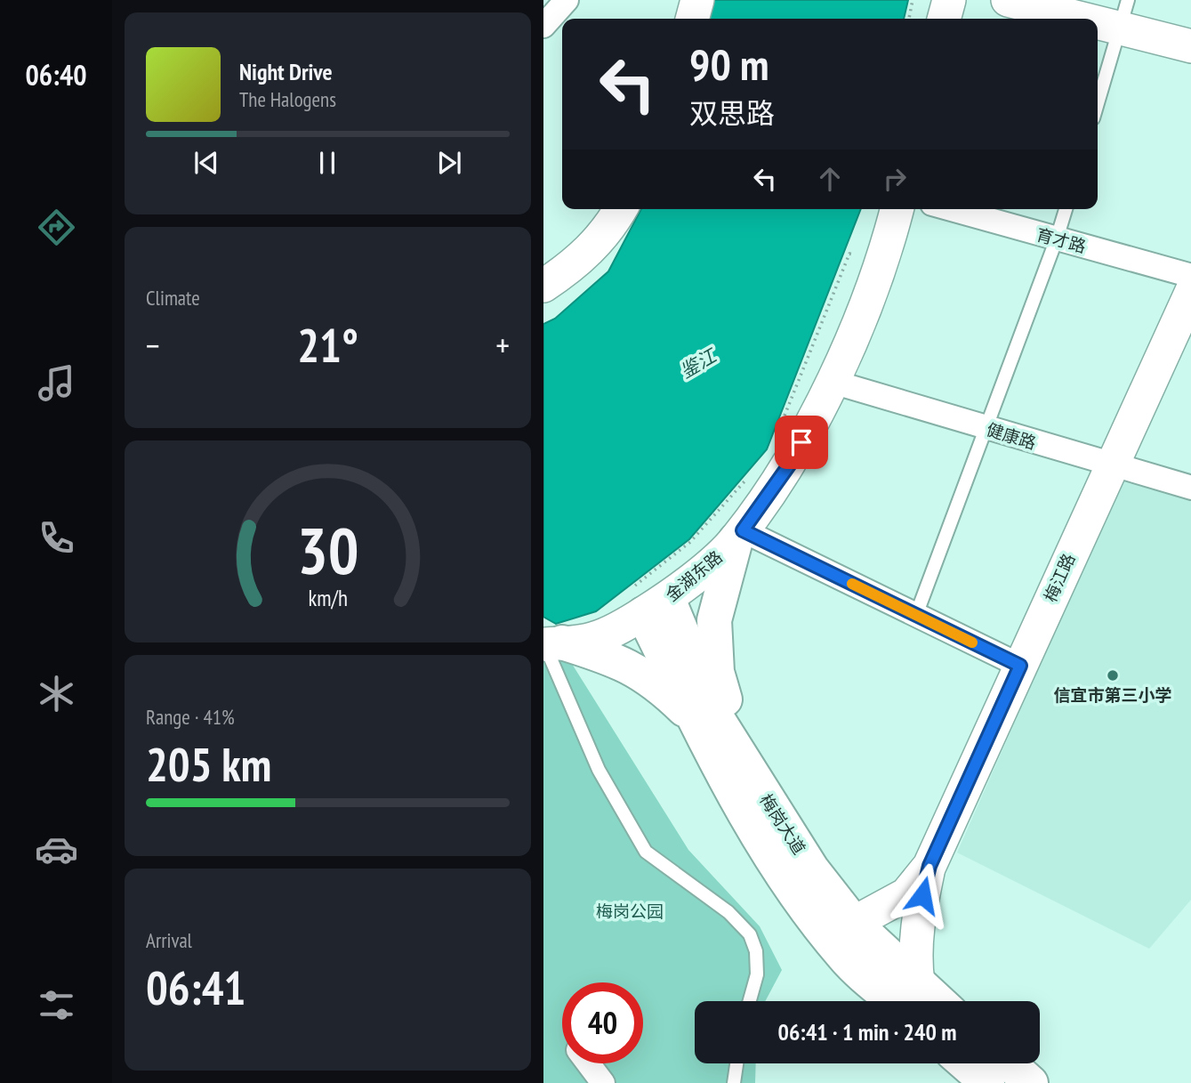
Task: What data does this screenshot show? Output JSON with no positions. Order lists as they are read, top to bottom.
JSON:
{
  "streets": {
    "main road": ["金湖东路", "梅江路", "梅岗大道"],
    "street": ["育才路", "健康路"]
  },
  "crossings": [
    ["健康路", "金湖东路"],
    ["健康路", "梅江路"],
    ["金湖东路", "梅岗大道"]
  ],
  "water": ["鉴江"],
  "parks": ["梅岗公园"],
  "places": ["信宜市第三小学"],
  "page": {
    "tabs": "06:40",
    "turn": ["90 m", "双思路"],
    "song": ["Night Drive", "The Halogens"],
    "tile": [
      "Climate",
      ["Range · 41%", "205 km"],
      ["Arrival", "06:41"]
    ],
    "heat": ["−", "21°", "+"],
    "limit": "40",
    "trip": "06:41 · 1 min · 240 m",
    "gauge": ["30", "km/h"]
  }
}
